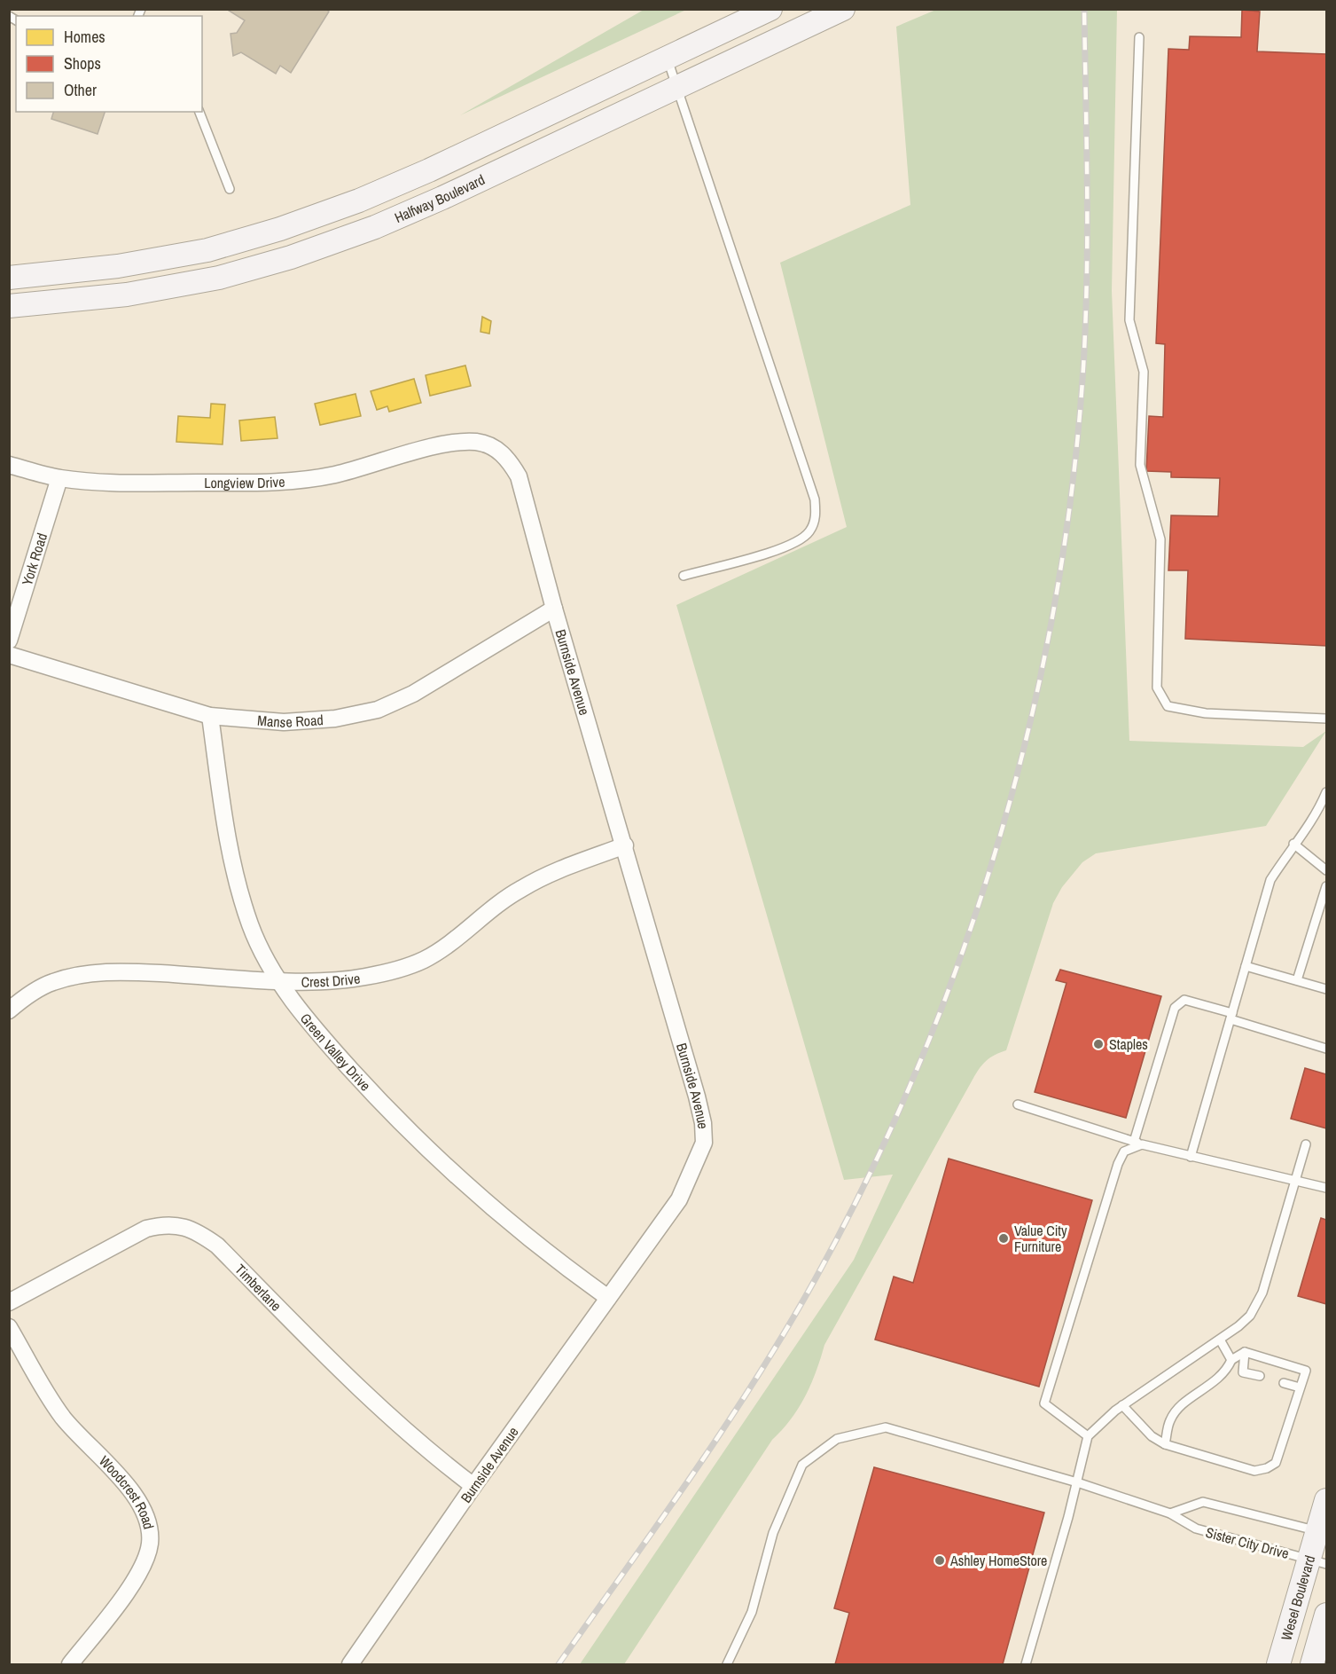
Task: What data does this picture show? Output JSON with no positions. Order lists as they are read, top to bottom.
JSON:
{
  "streets": {
    "main road": ["Halfway Boulevard", "Wesel Boulevard"],
    "street": [
      "Longview Drive",
      "York Road",
      "Burnside Avenue",
      "Manse Road",
      "Crest Drive",
      "Green Valley Drive",
      "Timberlane",
      "Woodcrest Road"
    ],
    "lane": ["Sister City Drive"]
  },
  "crossings": [
    ["Longview Drive", "York Road"],
    ["Longview Drive", "Burnside Avenue"],
    ["Burnside Avenue", "Manse Road"],
    ["Burnside Avenue", "Crest Drive"],
    ["Burnside Avenue", "Green Valley Drive"],
    ["Burnside Avenue", "Timberlane"],
    ["Manse Road", "Green Valley Drive"],
    ["Crest Drive", "Green Valley Drive"],
    ["Sister City Drive", "Wesel Boulevard"]
  ],
  "places": ["Staples", "Value City Furniture", "Ashley HomeStore"],
  "legend": ["Homes", "Shops", "Other"]
}
